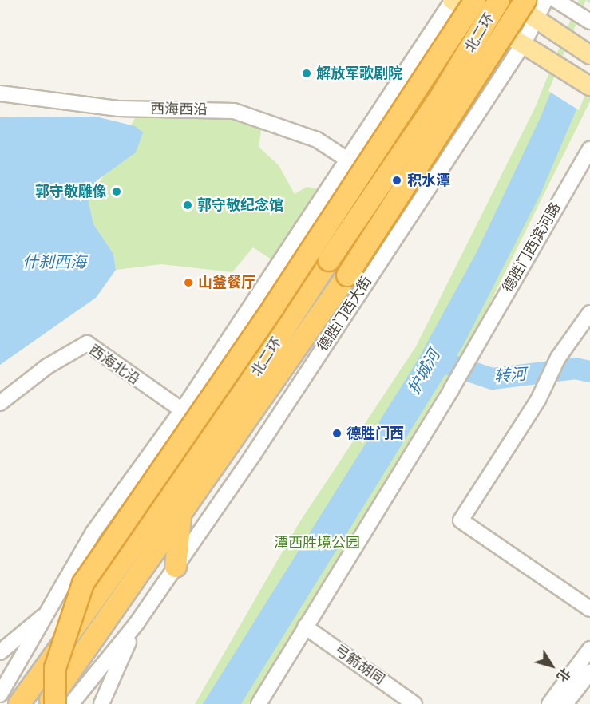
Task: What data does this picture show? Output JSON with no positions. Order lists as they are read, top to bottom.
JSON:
{
  "streets": {
    "highway": ["北二环"],
    "street": [
      "西海西沿",
      "德胜门西滨河路",
      "德胜门西大街",
      "西海北沿",
      "弓箭胡同"
    ]
  },
  "crossings": [
    ["德胜门西滨河路", "弓箭胡同"]
  ],
  "water": ["什刹西海", "护城河", "转河"],
  "parks": ["潭西胜境公园"],
  "places": [
    "解放军歌剧院",
    "积水潭",
    "郭守敬雕像",
    "郭守敬纪念馆",
    "山釜餐厅",
    "德胜门西"
  ],
  "north": "bottom right"
}
